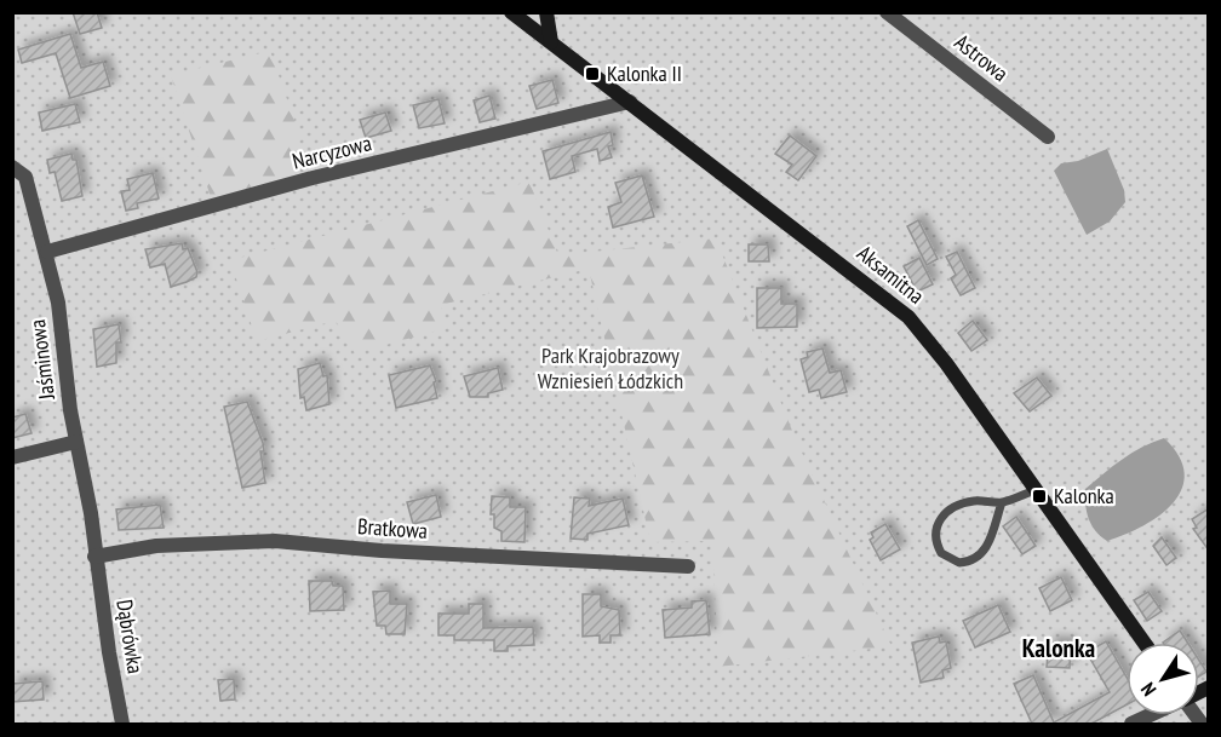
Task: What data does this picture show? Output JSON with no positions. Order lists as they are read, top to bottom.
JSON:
{
  "streets": {
    "street": [
      "Astrowa",
      "Narcyzowa",
      "Aksamitna",
      "Jaśminowa",
      "Bratkowa",
      "Dąbrówka"
    ]
  },
  "crossings": [
    ["Narcyzowa", "Aksamitna"],
    ["Narcyzowa", "Jaśminowa"],
    ["Jaśminowa", "Bratkowa"],
    ["Jaśminowa", "Dąbrówka"],
    ["Bratkowa", "Dąbrówka"]
  ],
  "districts": ["Kalonka"],
  "parks": ["Park Krajobrazowy Wzniesień Łódzkich"],
  "places": {
    "transit": ["Kalonka II", "Kalonka"]
  },
  "north": "bottom left"
}
